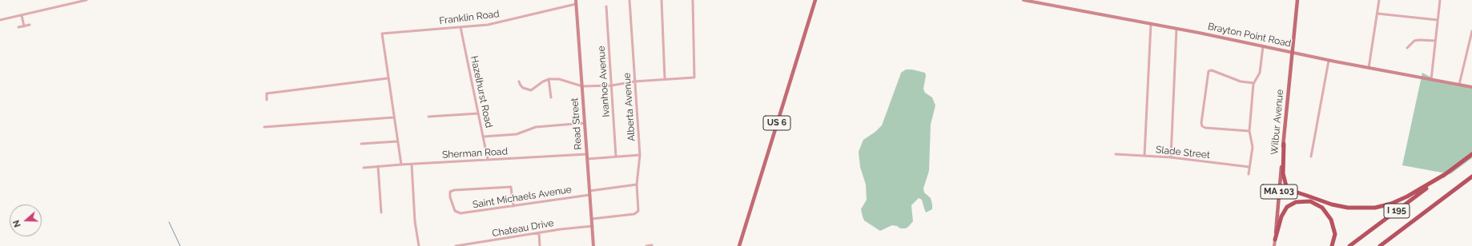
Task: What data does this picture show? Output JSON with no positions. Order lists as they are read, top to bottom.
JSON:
{
  "streets": {
    "highway": ["I 195"],
    "main road": ["Wilbur Avenue", "US 6", "MA 103"],
    "street": [
      "Franklin Road",
      "Brayton Point Road",
      "Ivanhoe Avenue",
      "Hazelhurst Road",
      "Alberta Avenue",
      "Read Street",
      "Slade Street",
      "Sherman Road",
      "Saint Michaels Avenue",
      "Chateau Drive"
    ]
  },
  "crossings": [
    ["Franklin Road", "Hazelhurst Road"],
    ["Franklin Road", "Read Street"],
    ["Brayton Point Road", "Wilbur Avenue"],
    ["Hazelhurst Road", "Sherman Road"],
    ["Alberta Avenue", "Read Street"],
    ["Alberta Avenue", "Saint Michaels Avenue"],
    ["Read Street", "Sherman Road"],
    ["Read Street", "Saint Michaels Avenue"],
    ["Read Street", "Chateau Drive"]
  ],
  "north": "left"
}
